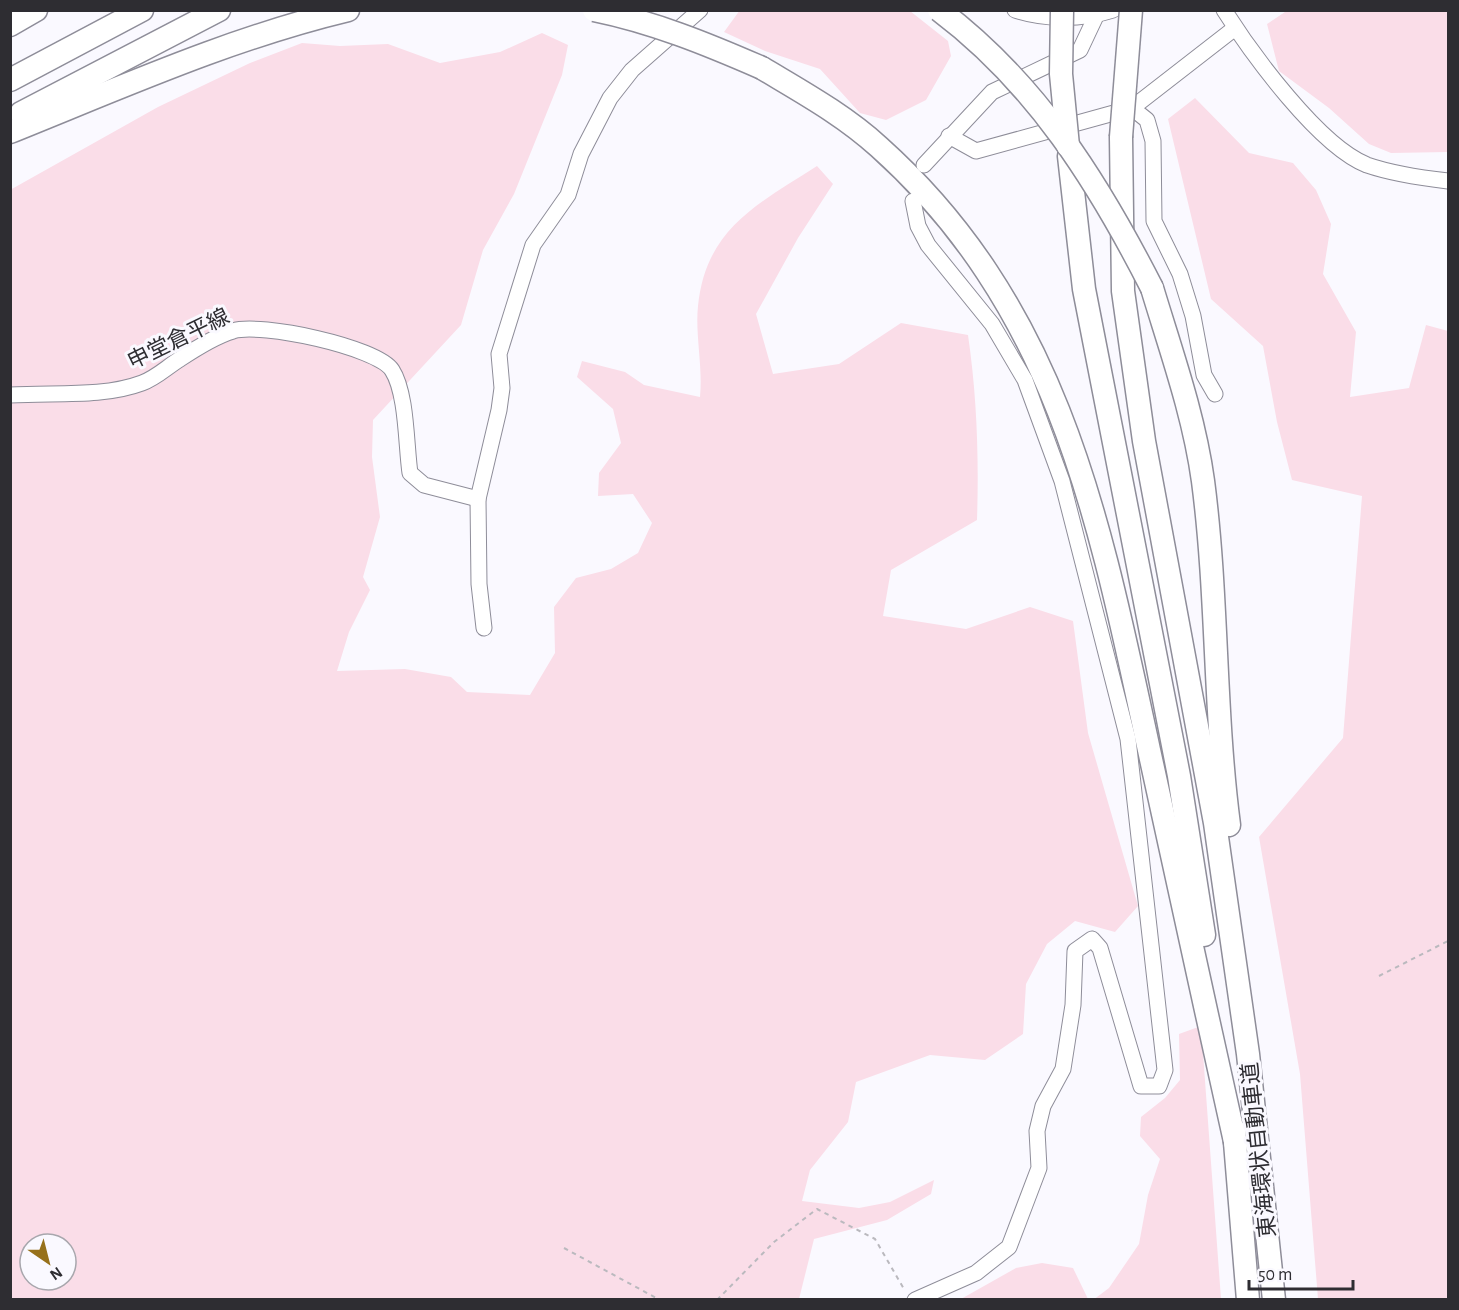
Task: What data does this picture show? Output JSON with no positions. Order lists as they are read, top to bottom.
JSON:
{
  "streets": {
    "highway": ["東海環状自動車道"],
    "street": ["申堂倉平線"]
  },
  "scale_bar": "50 m",
  "north": "bottom right"
}
